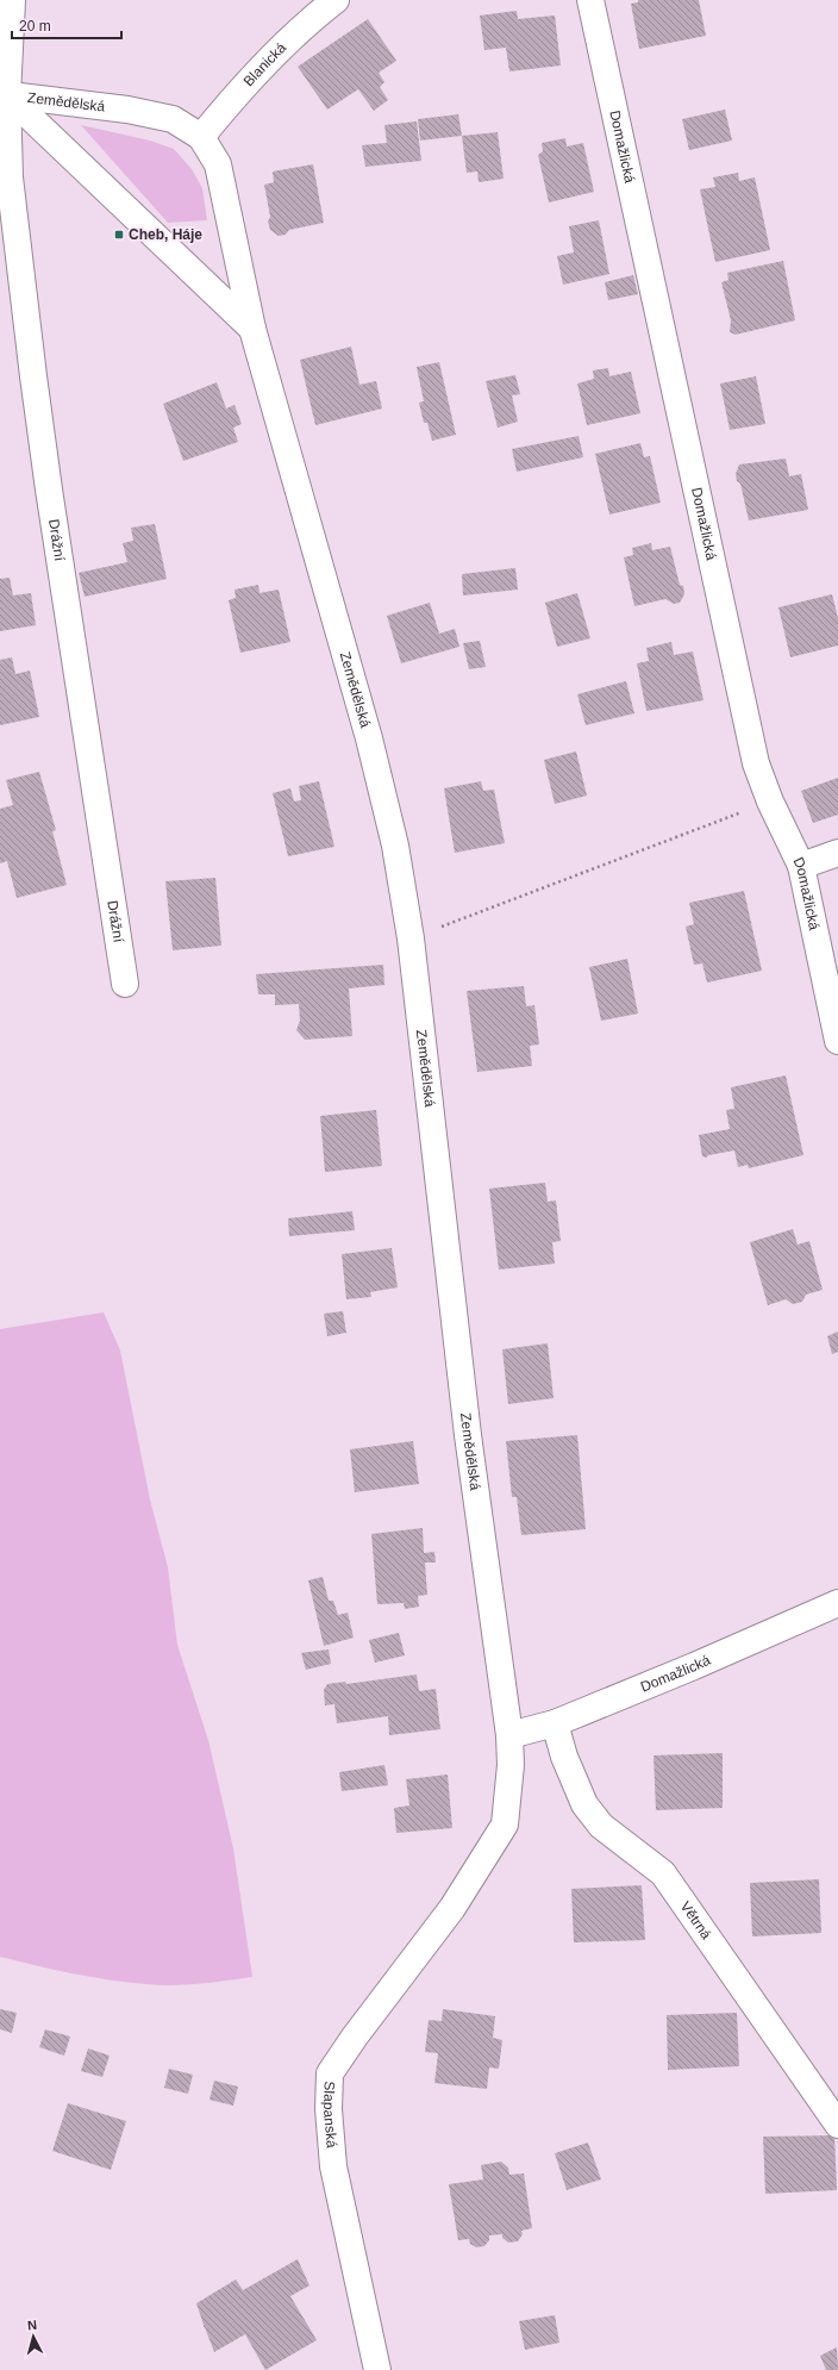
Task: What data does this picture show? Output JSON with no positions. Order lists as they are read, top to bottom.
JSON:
{
  "streets": {
    "street": [
      "Blanická",
      "Zemědělská",
      "Domažlická",
      "Drážní",
      "Větrná",
      "Slapanská"
    ]
  },
  "crossings": [
    ["Blanická", "Zemědělská"],
    ["Zemědělská", "Domažlická"],
    ["Zemědělská", "Drážní"],
    ["Zemědělská", "Slapanská"],
    ["Domažlická", "Větrná"]
  ],
  "places": {
    "transit": ["Cheb, Háje"]
  },
  "scale_bar": "20 m",
  "north": "top"
}
